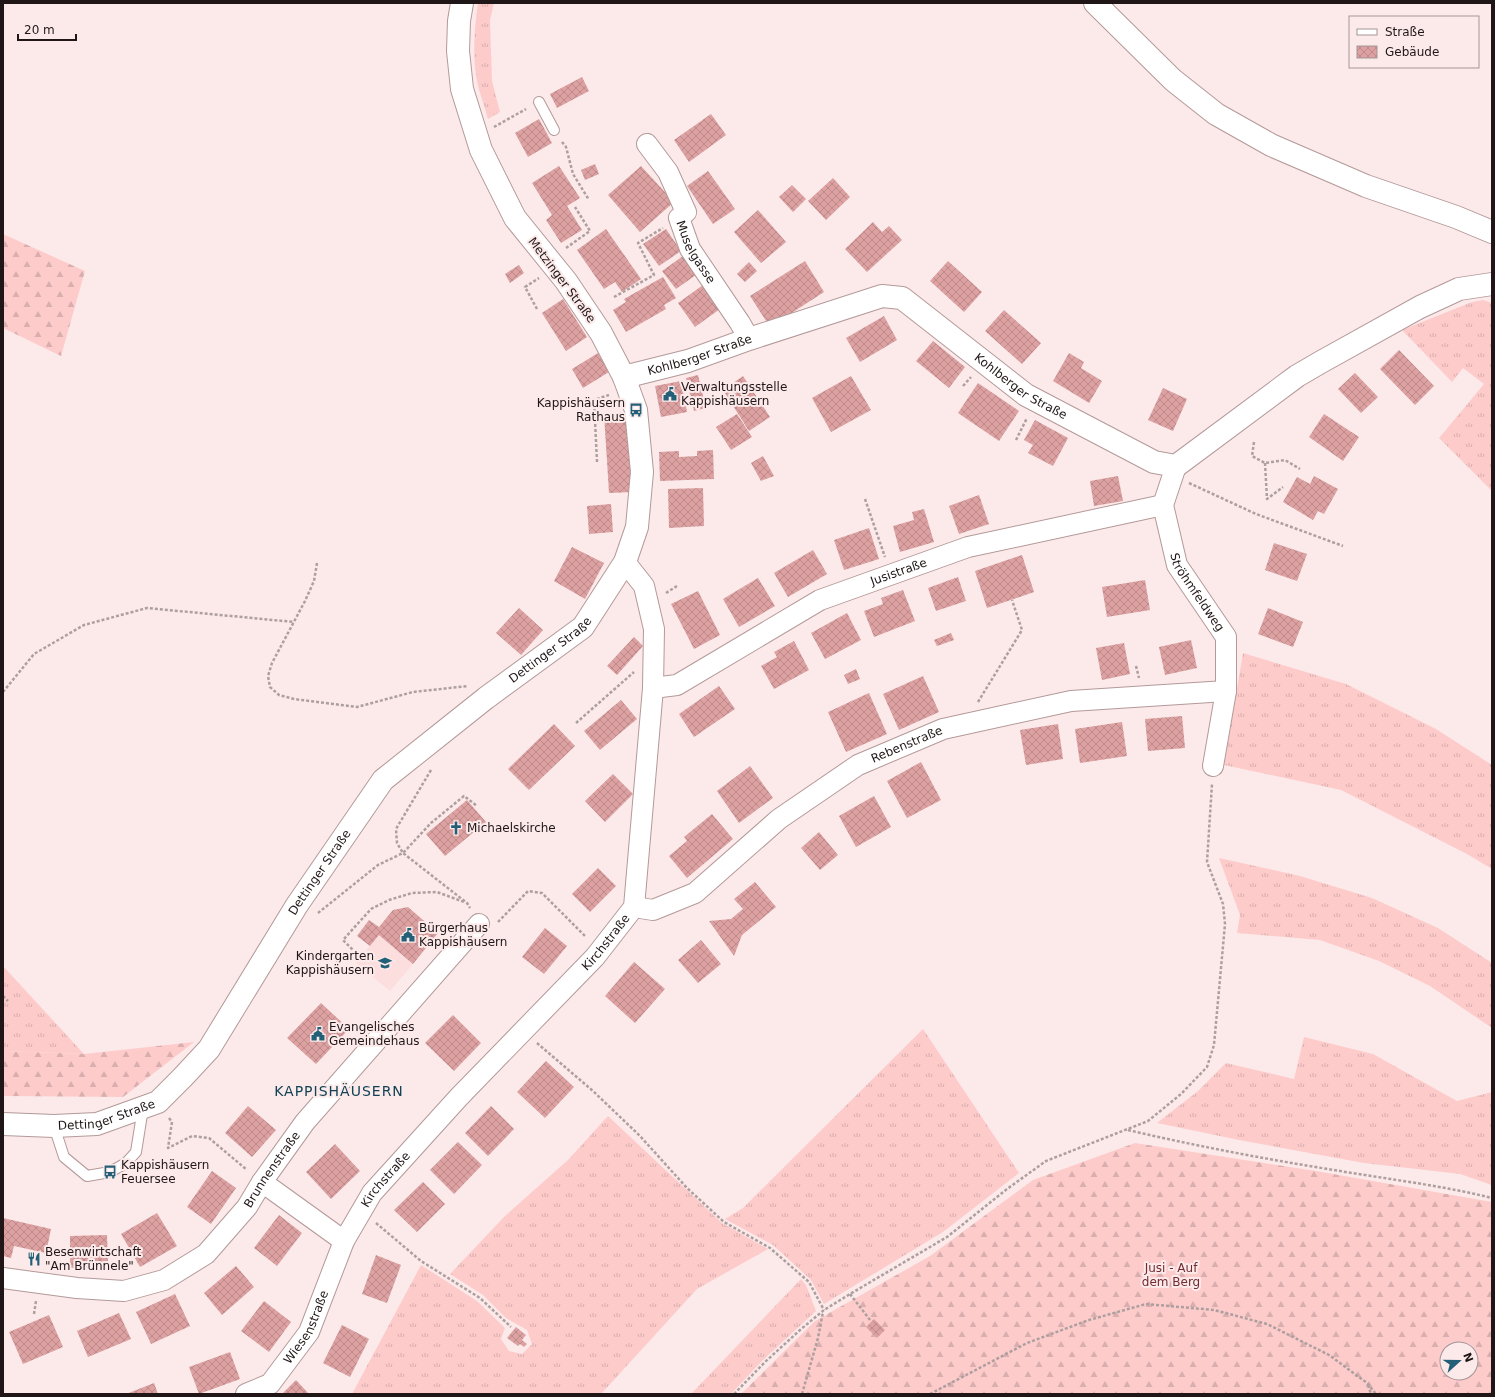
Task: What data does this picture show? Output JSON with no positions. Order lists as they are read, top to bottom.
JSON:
{
  "streets": {
    "street": [
      "Muselgasse",
      "Metzinger Straße",
      "Kohlberger Straße",
      "Jusistraße",
      "Ströhmfeldweg",
      "Dettinger Straße",
      "Rebenstraße",
      "Kirchstraße",
      "Brunnenstraße",
      "Wiesenstraße"
    ]
  },
  "crossings": [
    ["Muselgasse", "Kohlberger Straße"],
    ["Metzinger Straße", "Kohlberger Straße"],
    ["Metzinger Straße", "Dettinger Straße"],
    ["Metzinger Straße", "Kirchstraße"],
    ["Jusistraße", "Ströhmfeldweg"],
    ["Jusistraße", "Kirchstraße"],
    ["Ströhmfeldweg", "Rebenstraße"],
    ["Dettinger Straße", "Kirchstraße"],
    ["Rebenstraße", "Kirchstraße"],
    ["Kirchstraße", "Wiesenstraße"]
  ],
  "districts": ["KAPPISHÄUSERN"],
  "parks": ["Jusi - Auf dem Berg"],
  "places": {
    "public building": ["Verwaltungsstelle Kappishäusern", "Bürgerhaus Kappishäusern", "Evangelisches Gemeindehaus"],
    "bus stop": ["Kappishäusern Rathaus", "Kappishäusern Feuersee"],
    "church": ["Michaelskirche"],
    "school or university": ["Kindergarten Kappishäusern"],
    "restaurant": ["Besenwirtschaft \"Am Brünnele\""]
  },
  "legend": ["Straße", "Gebäude"],
  "scale_bar": "20 m",
  "north": "right"
}
